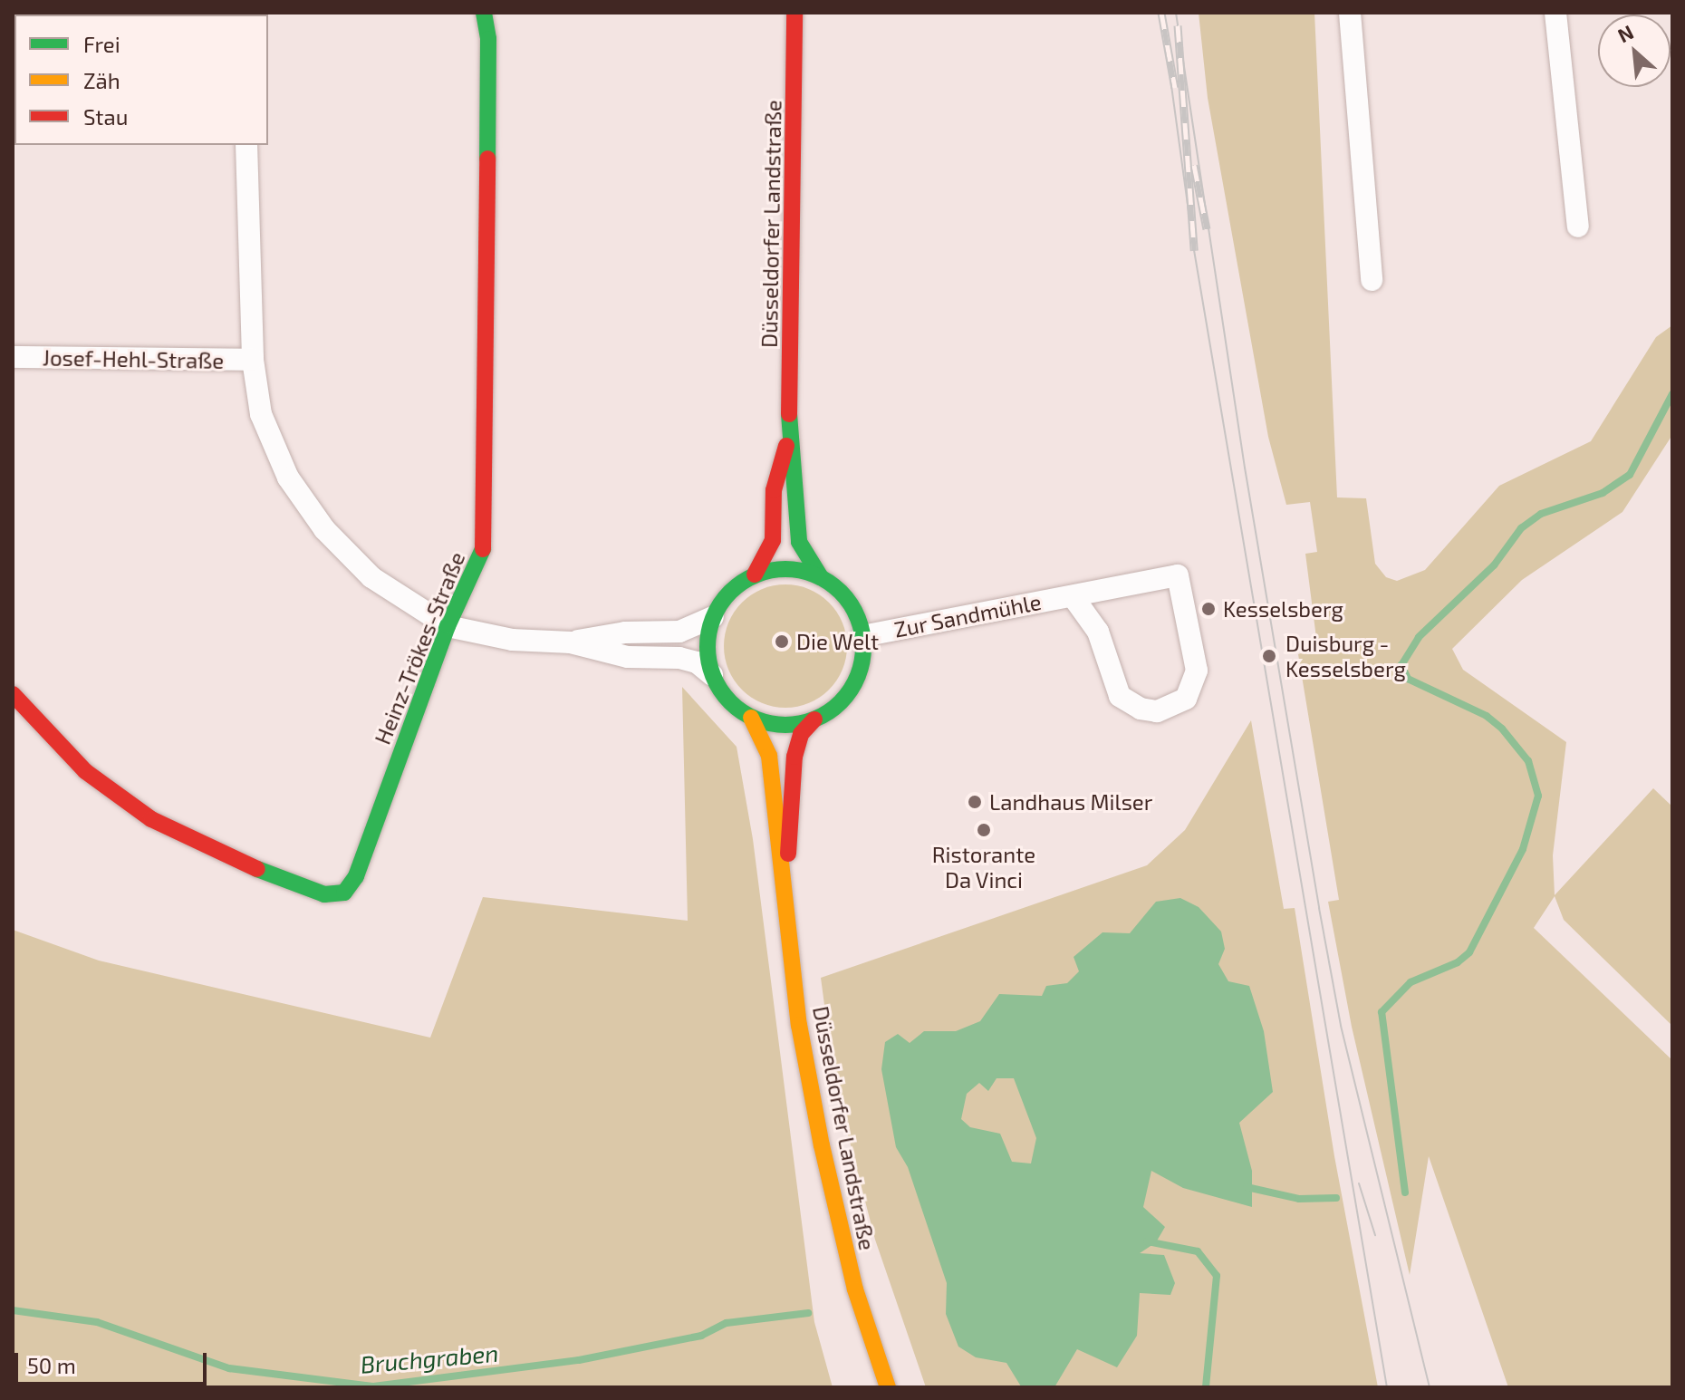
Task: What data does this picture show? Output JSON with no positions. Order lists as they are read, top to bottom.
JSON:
{
  "streets": {
    "main road": ["Düsseldorfer Landstraße", "Heinz-Trökes-Straße"],
    "street": ["Josef-Hehl-Straße", "Zur Sandmühle"]
  },
  "crossings": [
    ["Düsseldorfer Landstraße", "Zur Sandmühle"]
  ],
  "water": ["Bruchgraben"],
  "places": [
    "Kesselsberg",
    "Die Welt",
    "Duisburg - Kesselsberg",
    "Landhaus Milser",
    "Ristorante Da Vinci"
  ],
  "legend": ["Frei", "Zäh", "Stau"],
  "scale_bar": "50 m",
  "north": "top left"
}
